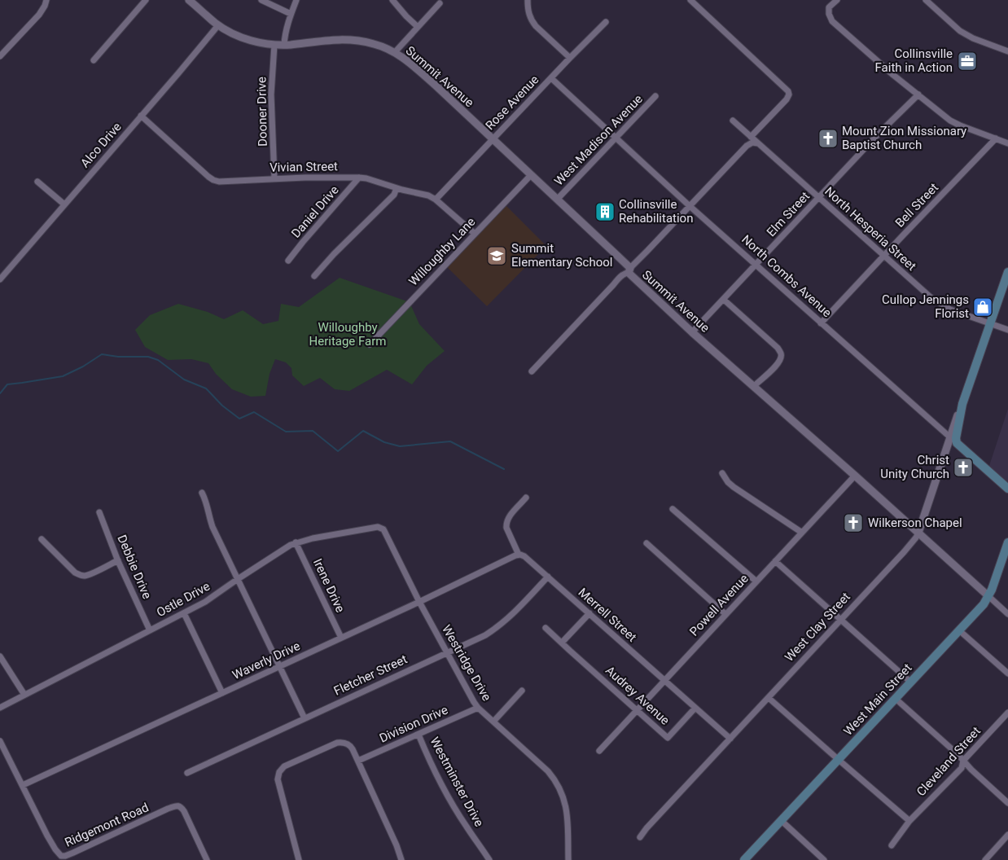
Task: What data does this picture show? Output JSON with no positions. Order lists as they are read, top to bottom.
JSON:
{
  "streets": {
    "main road": ["North Combs Avenue", "West Clay Street", "West Main Street"],
    "street": [
      "Summit Avenue",
      "Rose Avenue",
      "Dooner Drive",
      "West Madison Avenue",
      "Alco Drive",
      "Vivian Street",
      "Bell Street",
      "Daniel Drive",
      "Elm Street",
      "North Hesperia Street",
      "Willoughby Lane",
      "Debbie Drive",
      "Irene Drive",
      "Ostle Drive",
      "Powell Avenue",
      "Merrell Street",
      "Waverly Drive",
      "Westridge Drive",
      "Fletcher Street",
      "Audrey Avenue",
      "Division Drive",
      "Cleveland Street",
      "Westminster Drive",
      "Ridgemont Road"
    ]
  },
  "crossings": [
    ["Summit Avenue", "Rose Avenue"],
    ["Summit Avenue", "Dooner Drive"],
    ["Summit Avenue", "West Madison Avenue"],
    ["Summit Avenue", "Alco Drive"],
    ["Summit Avenue", "Elm Street"],
    ["Summit Avenue", "Willoughby Lane"],
    ["Summit Avenue", "Powell Avenue"],
    ["Summit Avenue", "West Clay Street"],
    ["Summit Avenue", "West Main Street"],
    ["Rose Avenue", "Vivian Street"],
    ["Rose Avenue", "North Combs Avenue"],
    ["Dooner Drive", "Vivian Street"],
    ["West Madison Avenue", "North Combs Avenue"],
    ["Alco Drive", "Vivian Street"],
    ["Vivian Street", "Daniel Drive"],
    ["Vivian Street", "Willoughby Lane"],
    ["Bell Street", "North Hesperia Street"],
    ["Bell Street", "North Combs Avenue"],
    ["Elm Street", "North Hesperia Street"],
    ["Elm Street", "North Combs Avenue"],
    ["North Hesperia Street", "West Clay Street"],
    ["North Combs Avenue", "West Clay Street"],
    ["Debbie Drive", "Ostle Drive"],
    ["Irene Drive", "Ostle Drive"],
    ["Irene Drive", "Waverly Drive"],
    ["Ostle Drive", "Westridge Drive"],
    ["Powell Avenue", "Merrell Street"],
    ["Powell Avenue", "Audrey Avenue"],
    ["Merrell Street", "West Clay Street"],
    ["Merrell Street", "Waverly Drive"],
    ["Merrell Street", "Fletcher Street"],
    ["Merrell Street", "Audrey Avenue"],
    ["Waverly Drive", "Westridge Drive"],
    ["Waverly Drive", "Ridgemont Road"],
    ["Westridge Drive", "Fletcher Street"],
    ["Westridge Drive", "Division Drive"],
    ["Division Drive", "Westminster Drive"]
  ],
  "parks": ["Willoughby Heritage Farm"],
  "places": {
    "office": ["Collinsville Faith in Action"],
    "church": ["Mount Zion Missionary Baptist Church", "Christ Unity Church", "Wilkerson Chapel"],
    "building": ["Collinsville Rehabilitation"],
    "school or university": ["Summit Elementary School"],
    "shop": ["Cullop Jennings Florist"]
  }
}
